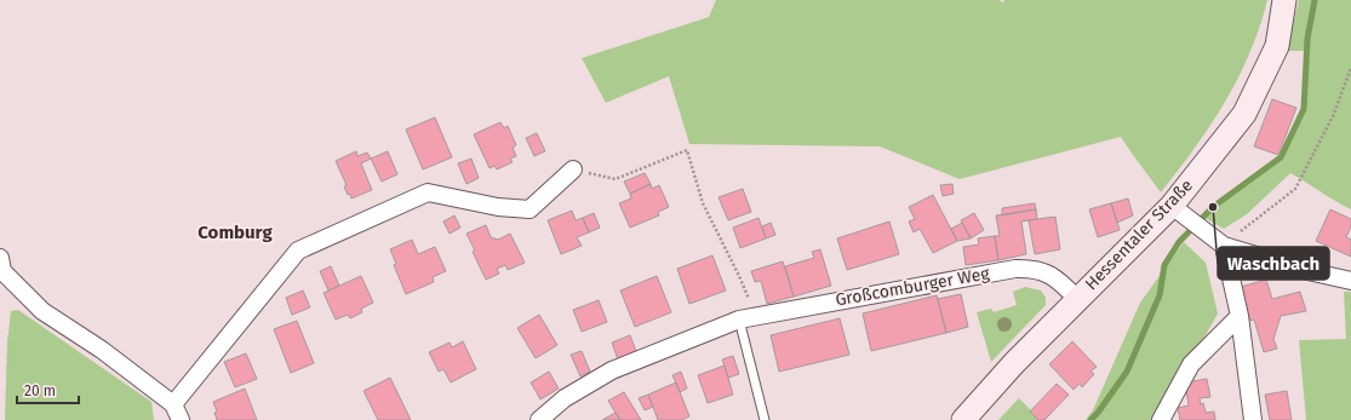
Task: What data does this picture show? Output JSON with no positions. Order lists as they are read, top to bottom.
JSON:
{
  "streets": {
    "main road": ["Hessentaler Straße"],
    "street": ["Großcomburger Weg"]
  },
  "crossings": [
    ["Hessentaler Straße", "Großcomburger Weg"]
  ],
  "districts": ["Comburg"],
  "places": ["Waschbach"],
  "scale_bar": "20 m"
}
